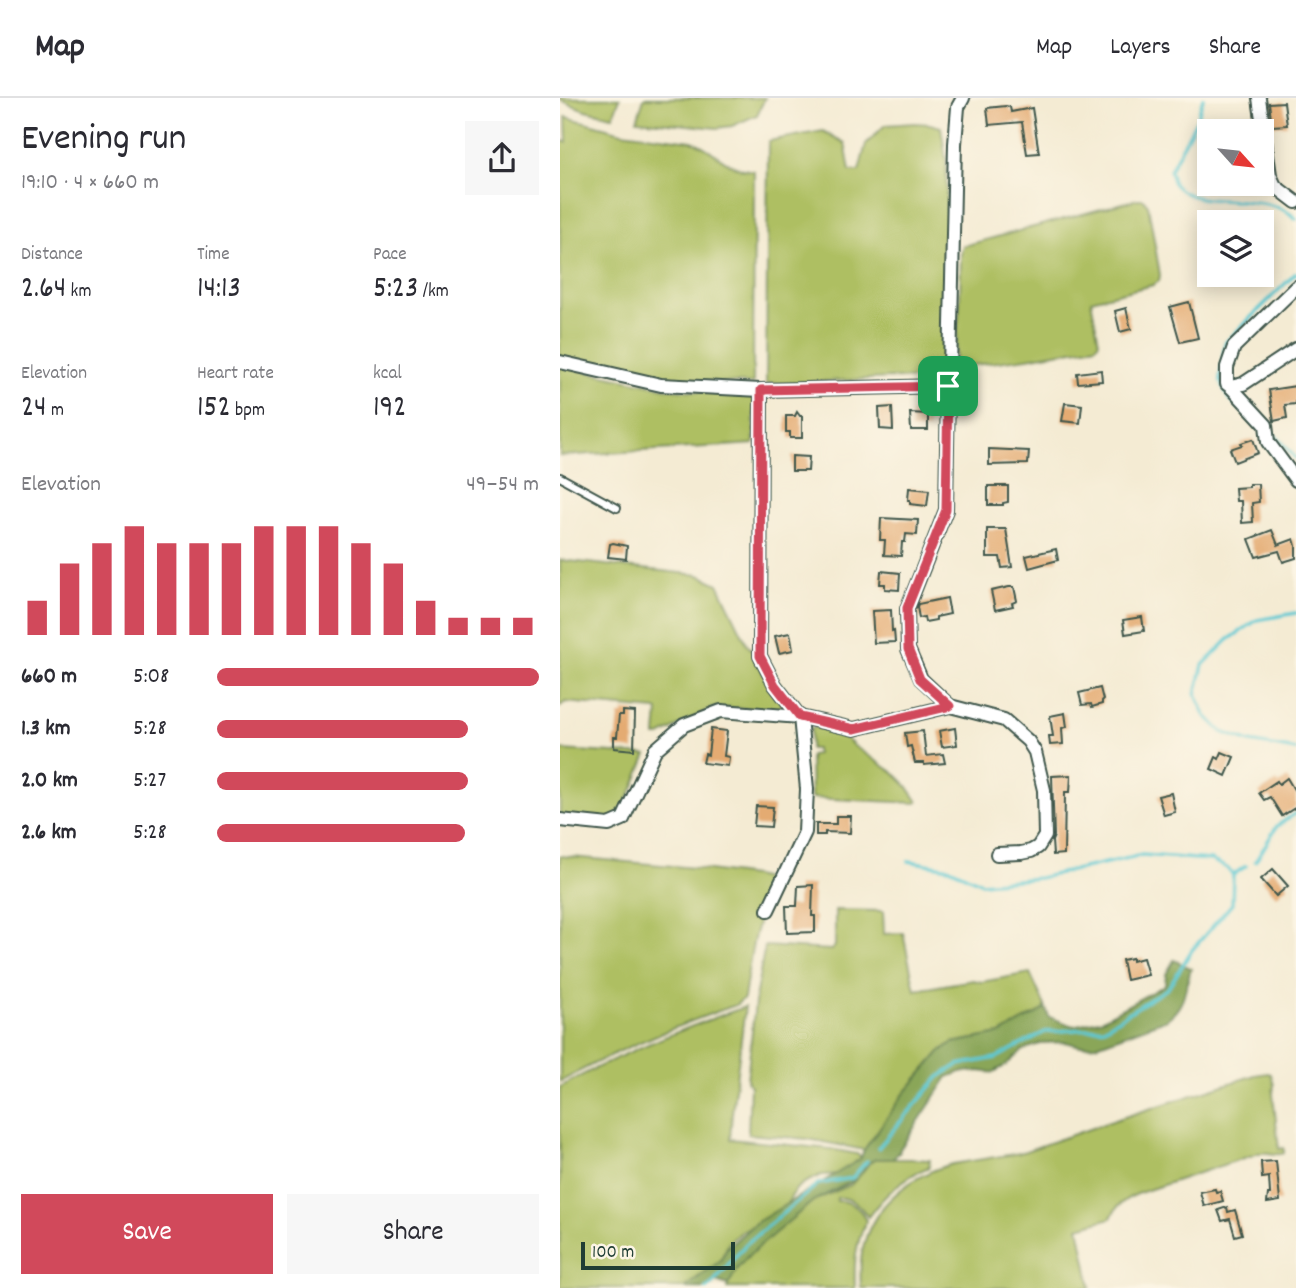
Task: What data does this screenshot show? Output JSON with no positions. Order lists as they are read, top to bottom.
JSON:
{
  "scale_bar": "100 m",
  "north": "bottom right",
  "page": {
    "header": "Map",
    "nav": ["Map", "Layers", "Share"],
    "heading": ["Evening run", "19:10 · 4 × 660 m"],
    "stats": [
      ["Distance", "2.64 km"],
      ["Time", "14:13"],
      ["Pace", "5:23 /km"],
      ["Elevation", "24 m"],
      ["Heart rate", "152 bpm"],
      ["kcal", "192"]
    ],
    "chart": ["Elevation", "49–54 m"],
    "list": [
      {
        "name": "660 m",
        "note": "5:08"
      },
      {
        "name": "1.3 km",
        "note": "5:28"
      },
      {
        "name": "2.0 km",
        "note": "5:27"
      },
      {
        "name": "2.6 km",
        "note": "5:28"
      }
    ],
    "buttons": ["Save", "Share"],
    "scale": "100 m"
  }
}
